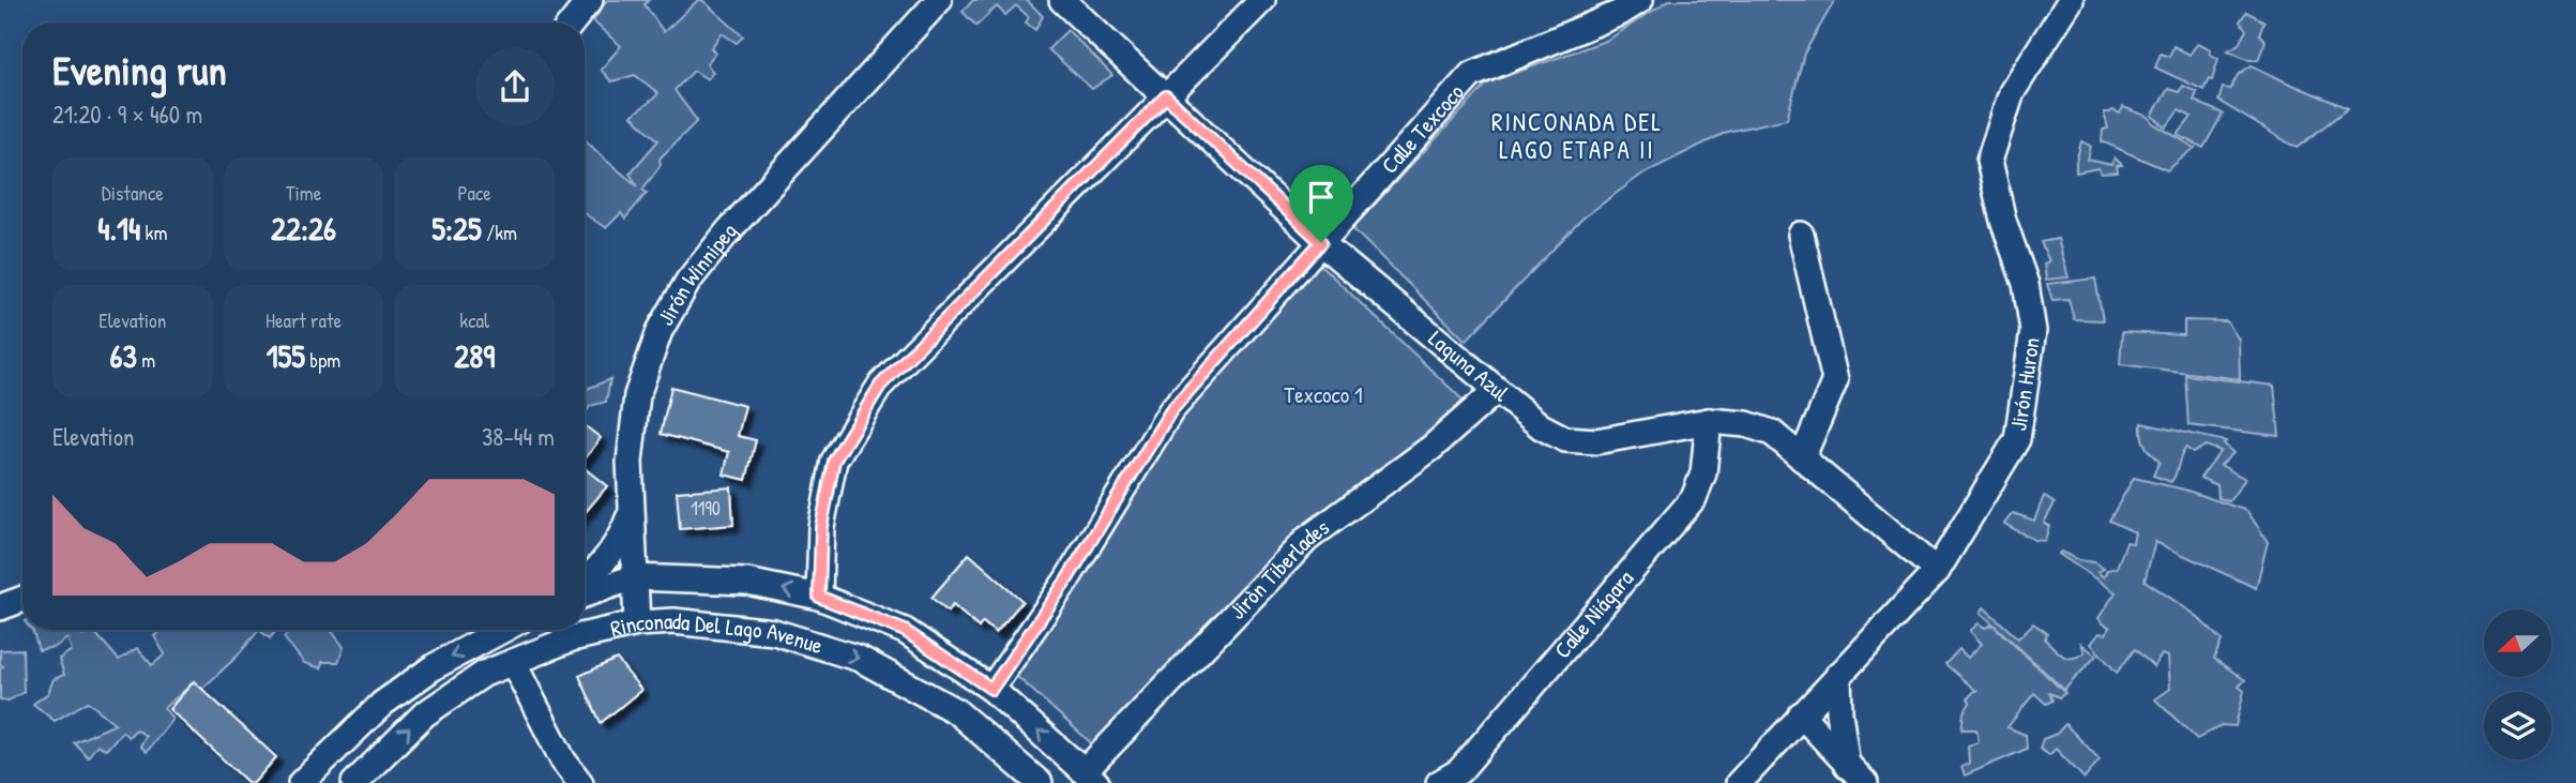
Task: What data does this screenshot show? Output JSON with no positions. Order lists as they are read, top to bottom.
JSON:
{
  "streets": {
    "street": [
      "Calle Texcoco",
      "Jirón Winnipeg",
      "Laguna Azul",
      "Jirón Huron",
      "Jiròn Tiberlades",
      "Calle Niágara",
      "Rinconada Del Lago Avenue"
    ]
  },
  "crossings": [
    ["Calle Texcoco", "Laguna Azul"],
    ["Calle Texcoco", "Rinconada Del Lago Avenue"],
    ["Jirón Winnipeg", "Rinconada Del Lago Avenue"],
    ["Laguna Azul", "Jirón Huron"],
    ["Laguna Azul", "Jiròn Tiberlades"],
    ["Laguna Azul", "Calle Niágara"],
    ["Jiròn Tiberlades", "Rinconada Del Lago Avenue"]
  ],
  "districts": ["RINCONADA DEL LAGO ETAPA II"],
  "parks": ["Texcoco 1"],
  "house_numbers": ["1190"],
  "north": "left",
  "page": {
    "heading": ["Evening run", "21:20 · 9 × 460 m"],
    "stats": [
      ["Distance", "4.14 km"],
      ["Time", "22:26"],
      ["Pace", "5:25 /km"],
      ["Elevation", "63 m"],
      ["Heart rate", "155 bpm"],
      ["kcal", "289"]
    ],
    "chart": ["Elevation", "38–44 m"]
  }
}
